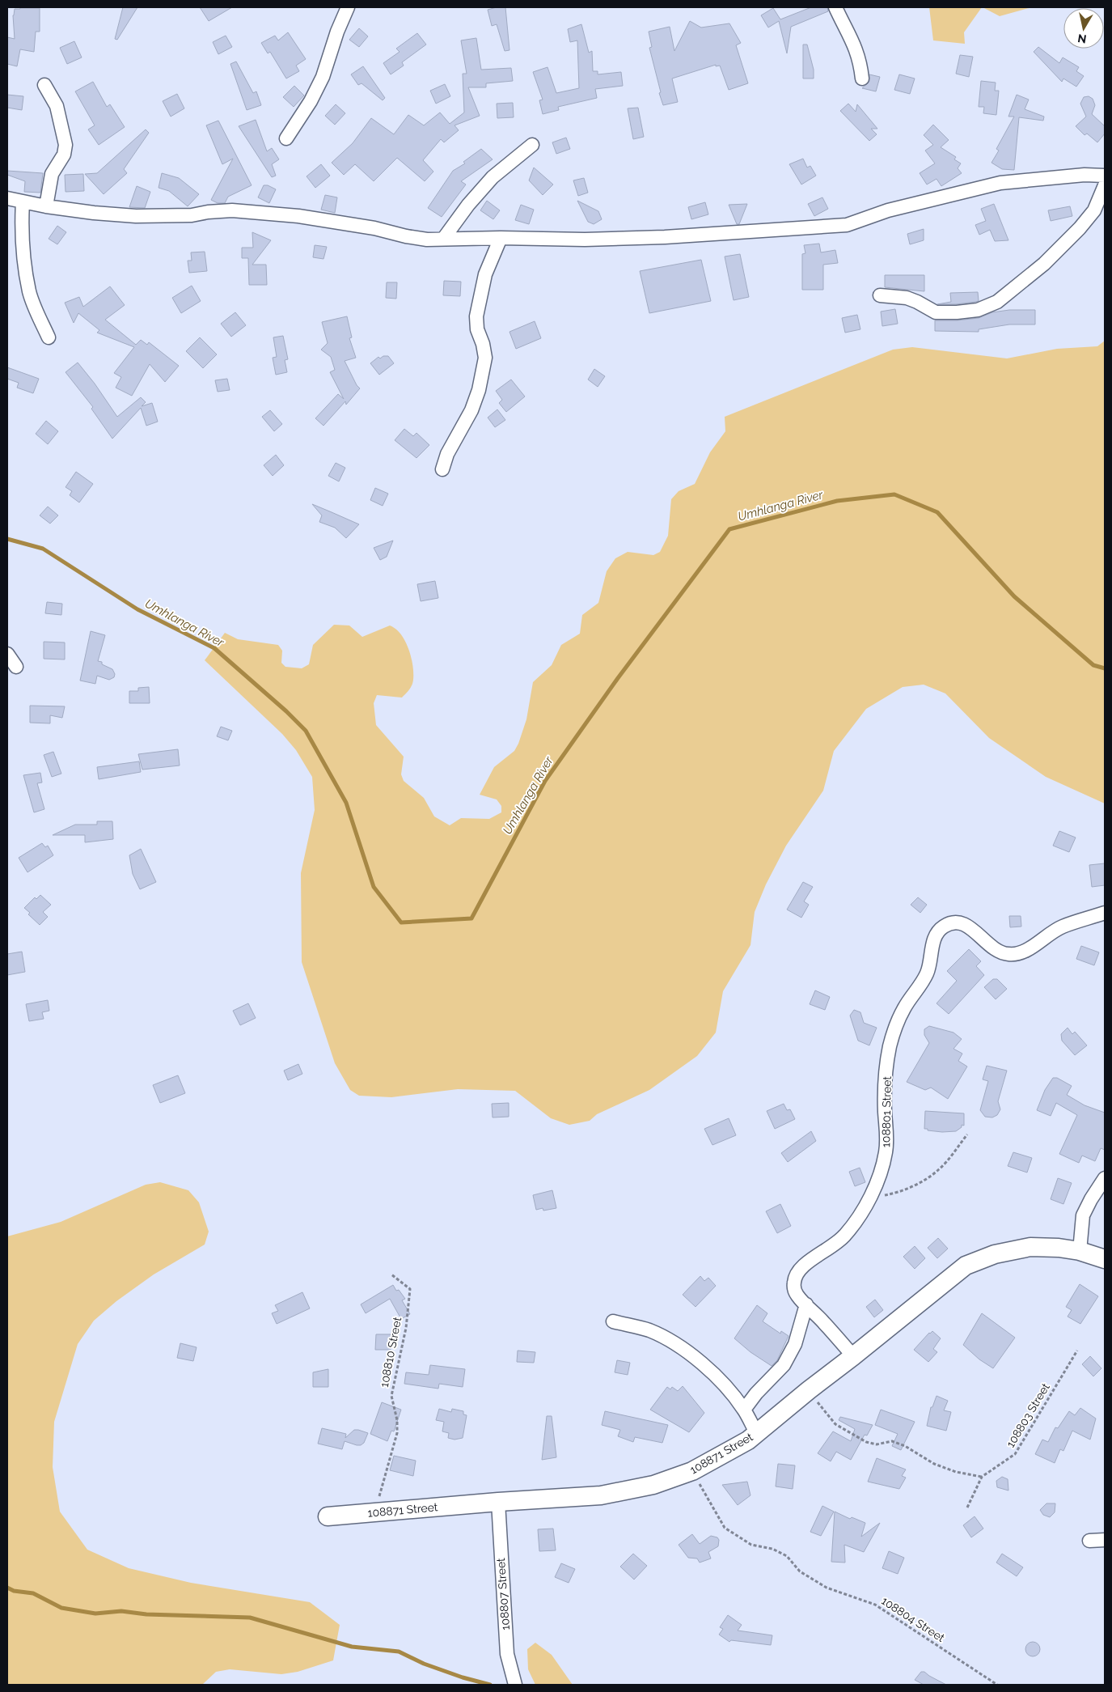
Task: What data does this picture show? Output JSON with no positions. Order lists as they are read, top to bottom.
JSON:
{
  "streets": {
    "street": ["108801 Street", "108871 Street", "108807 Street"],
    "path": ["108810 Street", "108803 Street", "108804 Street"]
  },
  "crossings": [
    ["108801 Street", "108871 Street"],
    ["108810 Street", "108871 Street"],
    ["108871 Street", "108807 Street"],
    ["108871 Street", "108804 Street"]
  ],
  "water": ["Umhlanga River"],
  "north": "bottom"
}
